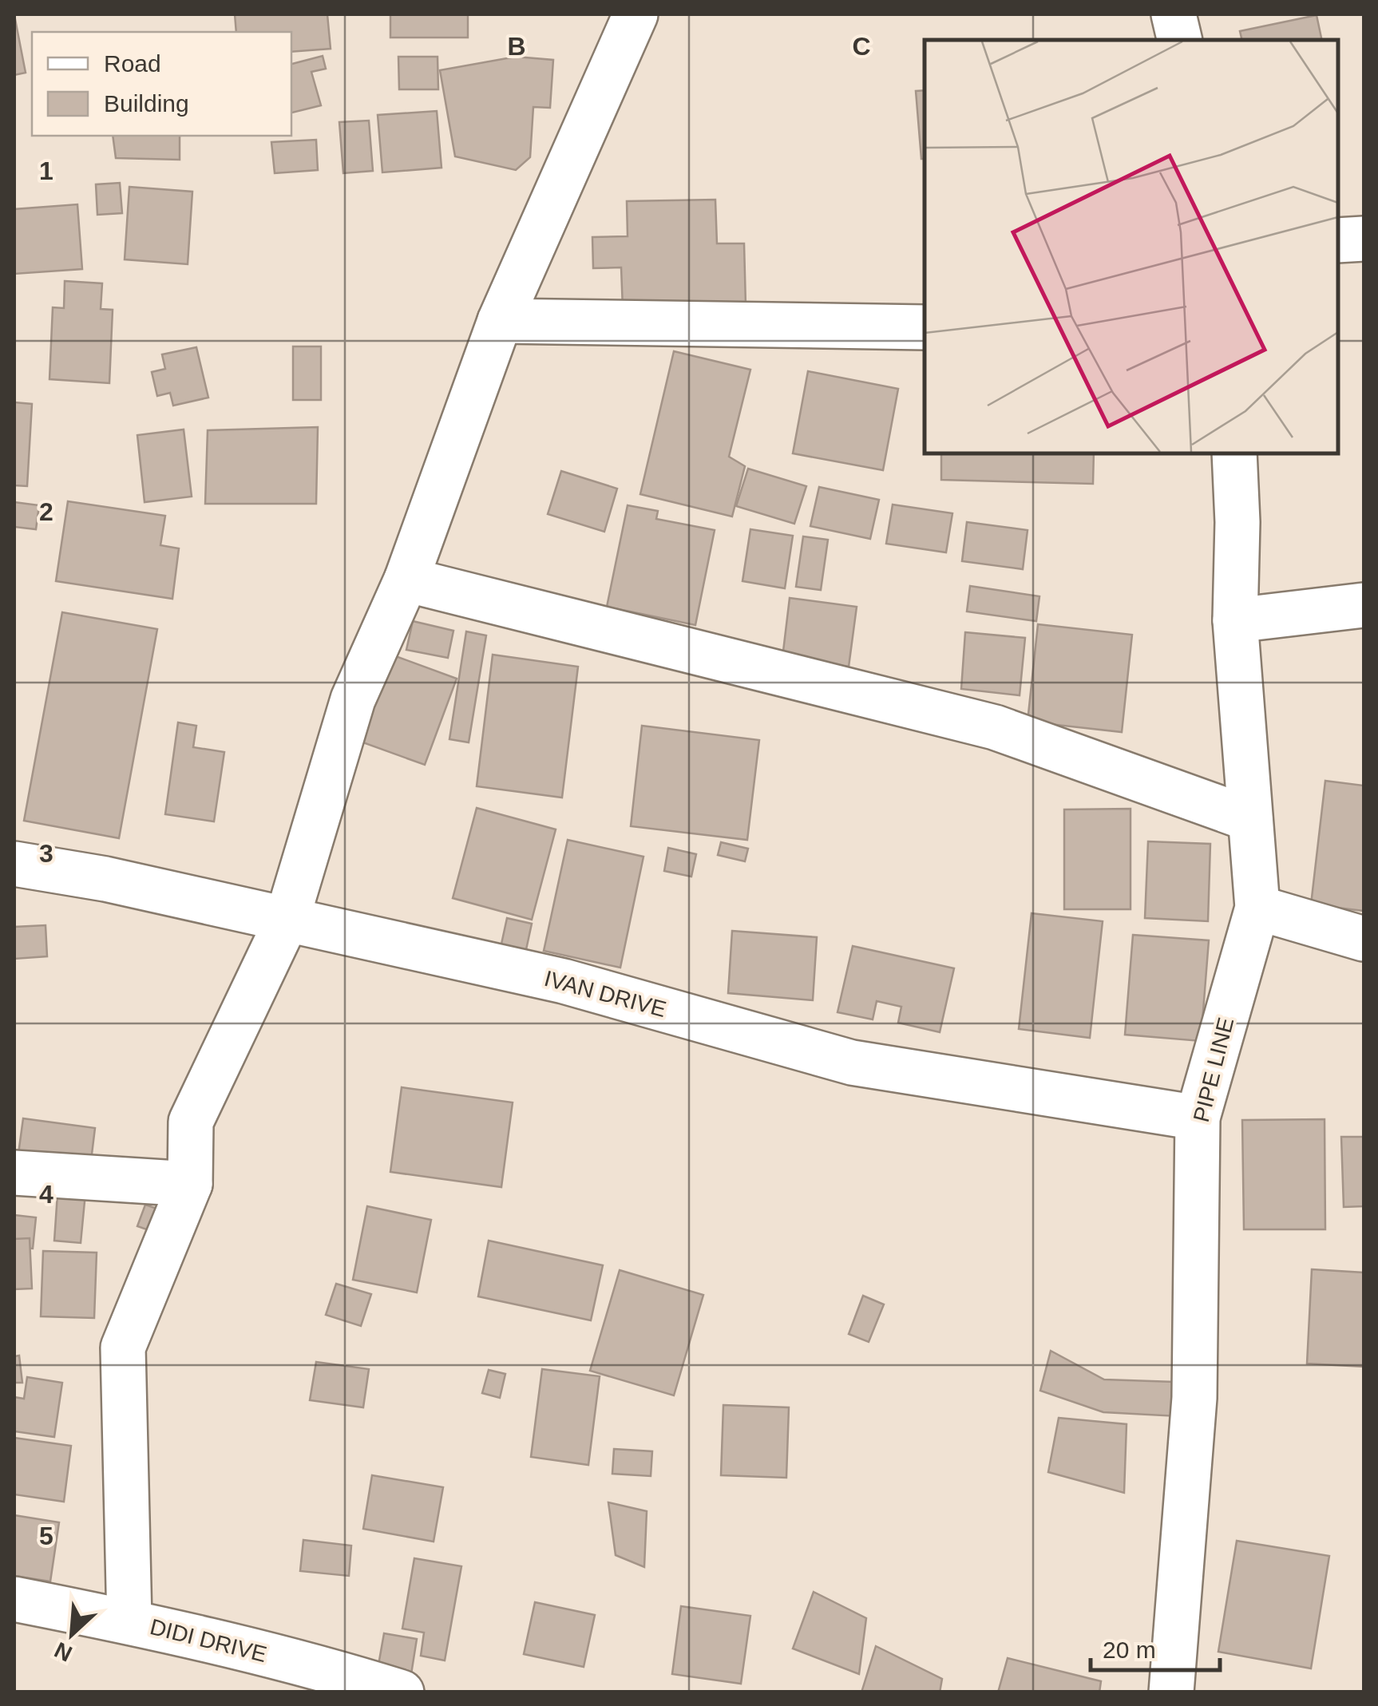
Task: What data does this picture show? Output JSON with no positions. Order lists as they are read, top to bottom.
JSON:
{
  "streets": {
    "street": ["IVAN DRIVE", "PIPE LINE", "DIDI DRIVE"]
  },
  "crossings": [
    ["IVAN DRIVE", "PIPE LINE"]
  ],
  "legend": ["Road", "Building"],
  "scale_bar": "20 m",
  "north": "bottom left",
  "grid": {
    "columns": ["B", "C"],
    "rows": [
      "1",
      "2",
      "3",
      "4",
      "5"
    ]
  }
}
